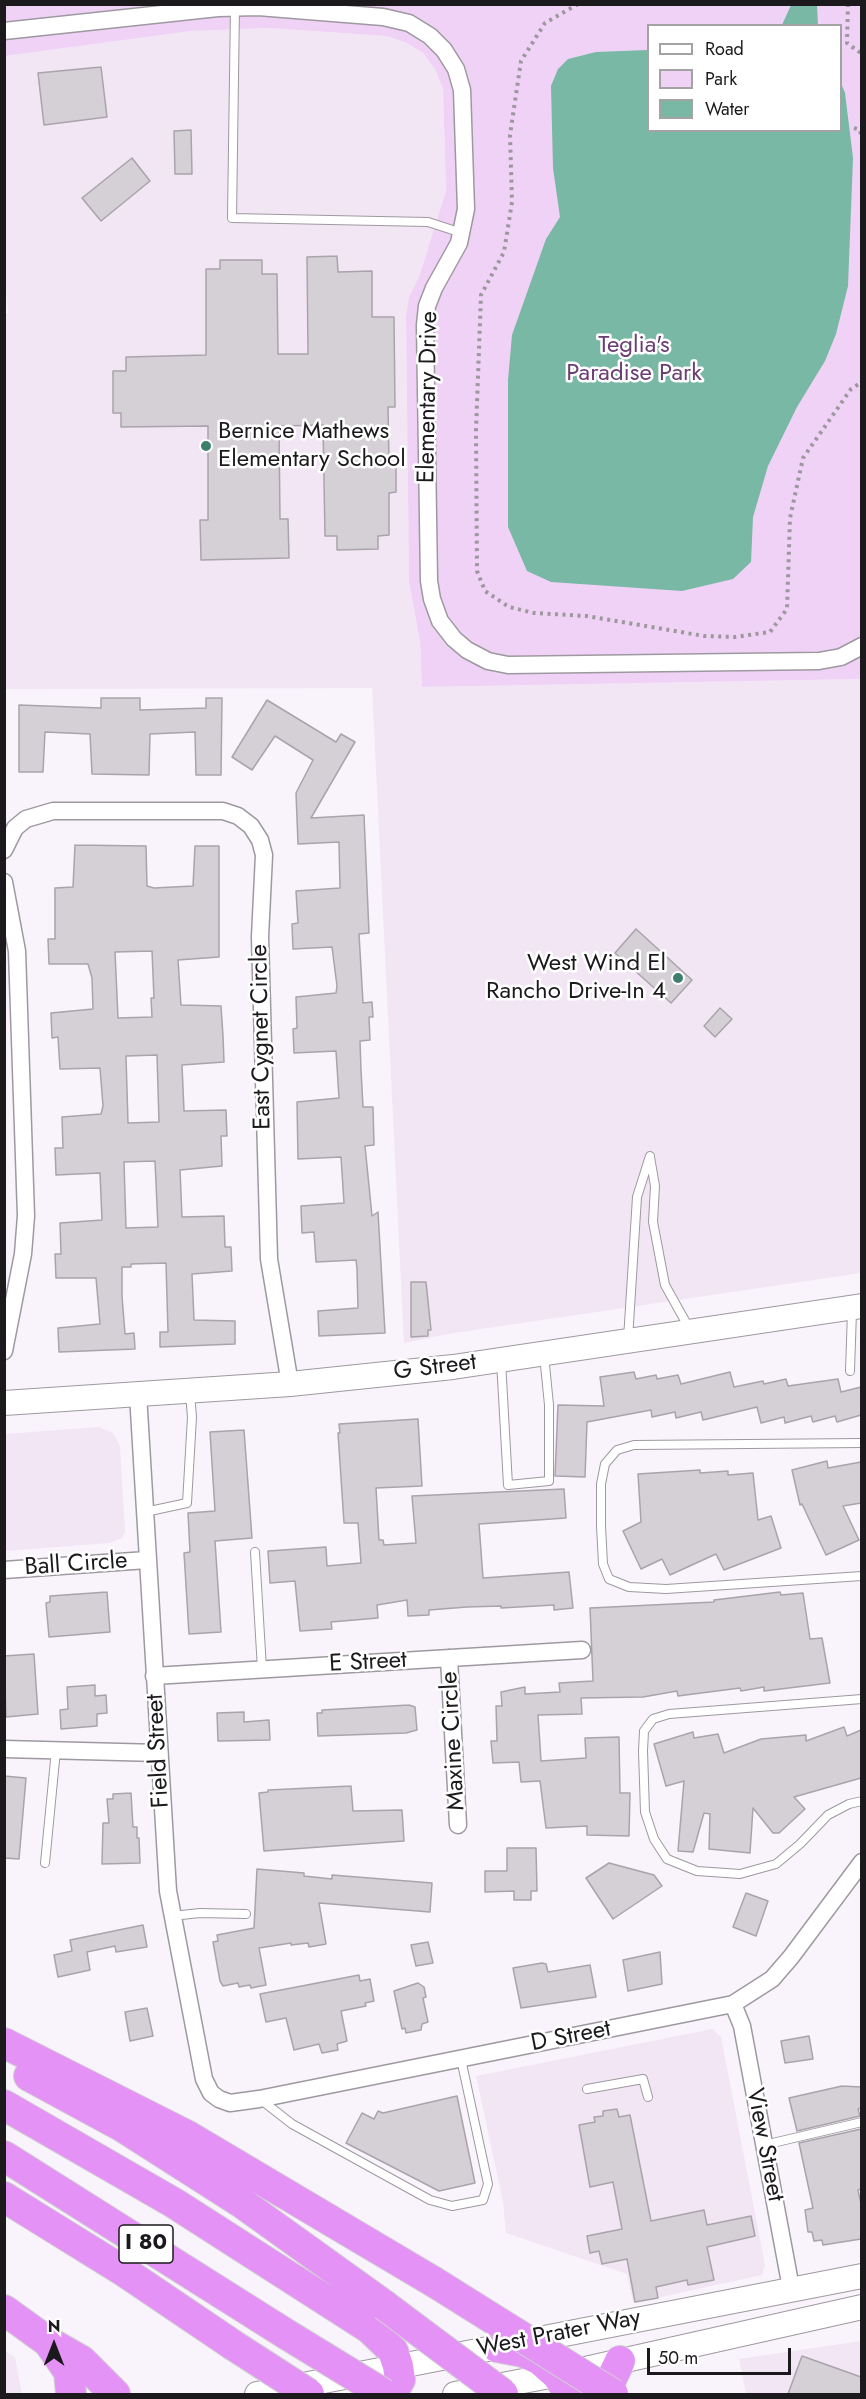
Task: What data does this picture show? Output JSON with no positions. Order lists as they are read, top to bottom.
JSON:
{
  "streets": {
    "highway": ["I 80"],
    "main road": ["G Street", "West Prater Way"],
    "street": [
      "Elementary Drive",
      "East Cygnet Circle",
      "Ball Circle",
      "E Street",
      "Maxine Circle",
      "Field Street",
      "D Street",
      "View Street"
    ]
  },
  "crossings": [
    ["East Cygnet Circle", "G Street"],
    ["G Street", "Field Street"],
    ["Ball Circle", "Field Street"],
    ["E Street", "Maxine Circle"],
    ["E Street", "Field Street"],
    ["Field Street", "D Street"],
    ["D Street", "View Street"],
    ["View Street", "West Prater Way"]
  ],
  "parks": ["Teglia's Paradise Park"],
  "places": ["Bernice Mathews Elementary School", "West Wind El Rancho Drive-In 4"],
  "legend": ["Road", "Park", "Water"],
  "scale_bar": "50 m",
  "north": "top"
}
